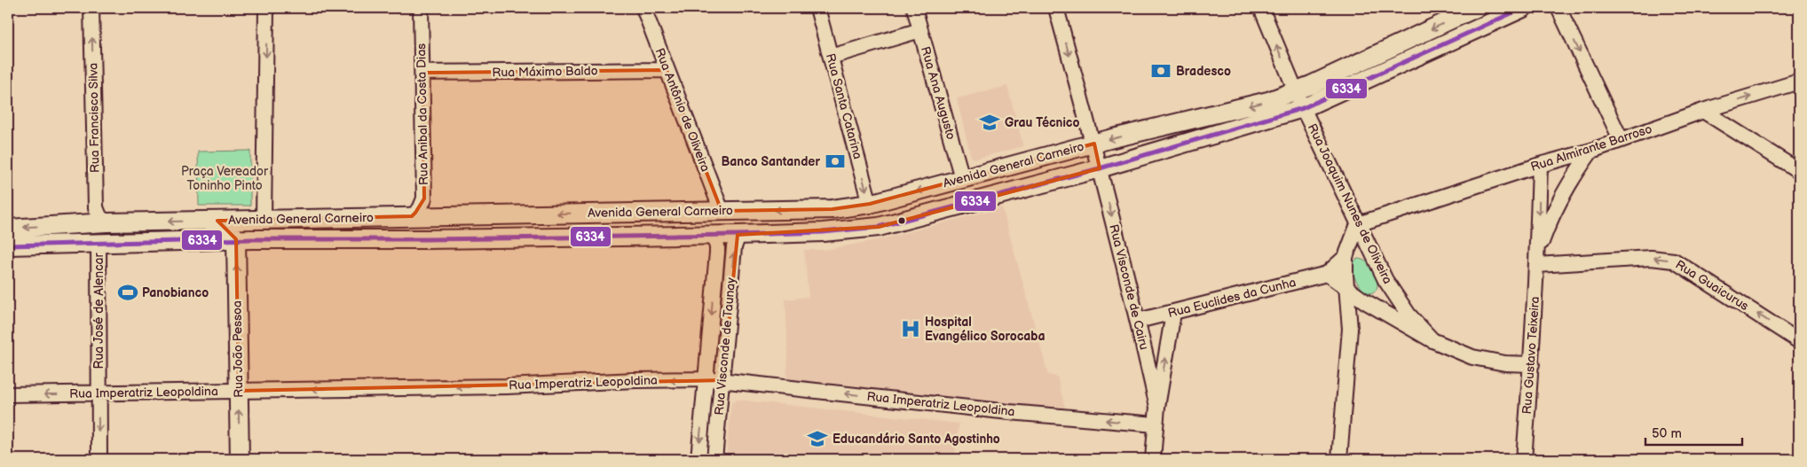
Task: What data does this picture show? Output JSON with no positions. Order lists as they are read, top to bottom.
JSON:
{
  "streets": {
    "main road": ["Avenida General Carneiro", "Rua João Pessoa"],
    "street": [
      "Rua Máximo Baldo",
      "Rua Ana Augusto",
      "Rua Santa Catarina",
      "Rua Antônio de Oliveira",
      "Rua Anibal da Costa Dias",
      "Rua Francisco Silva",
      "Rua Almirante Barroso",
      "Rua Joaquim Nunes de Oliveira",
      "Rua Guaicurus",
      "Rua Visconde de Cairu",
      "Rua Euclides da Cunha",
      "Rua José de Alencar",
      "Rua Visconde de Taunay",
      "Rua Gustavo Teixeira",
      "Rua Imperatriz Leopoldina"
    ]
  },
  "crossings": [
    ["Rua Máximo Baldo", "Rua Antônio de Oliveira"],
    ["Rua Máximo Baldo", "Rua Anibal da Costa Dias"],
    ["Rua Ana Augusto", "Avenida General Carneiro"],
    ["Rua Santa Catarina", "Avenida General Carneiro"],
    ["Rua Antônio de Oliveira", "Avenida General Carneiro"],
    ["Rua Anibal da Costa Dias", "Avenida General Carneiro"],
    ["Rua Francisco Silva", "Avenida General Carneiro"],
    ["Rua Almirante Barroso", "Rua Joaquim Nunes de Oliveira"],
    ["Rua Almirante Barroso", "Rua Euclides da Cunha"],
    ["Rua Almirante Barroso", "Rua Gustavo Teixeira"],
    ["Avenida General Carneiro", "Rua Joaquim Nunes de Oliveira"],
    ["Avenida General Carneiro", "Rua Visconde de Cairu"],
    ["Avenida General Carneiro", "Rua José de Alencar"],
    ["Avenida General Carneiro", "Rua Visconde de Taunay"],
    ["Avenida General Carneiro", "Rua João Pessoa"],
    ["Rua Joaquim Nunes de Oliveira", "Rua Euclides da Cunha"],
    ["Rua Guaicurus", "Rua Gustavo Teixeira"],
    ["Rua Visconde de Cairu", "Rua Euclides da Cunha"],
    ["Rua Visconde de Cairu", "Rua Imperatriz Leopoldina"],
    ["Rua José de Alencar", "Rua Imperatriz Leopoldina"],
    ["Rua Visconde de Taunay", "Rua Imperatriz Leopoldina"],
    ["Rua João Pessoa", "Rua Imperatriz Leopoldina"]
  ],
  "one_way": [
    "Rua Santa Catarina",
    "Rua Francisco Silva",
    "Rua Guaicurus",
    "Rua João Pessoa",
    "Rua Imperatriz Leopoldina"
  ],
  "parks": ["Praça Vereador Toninho Pinto"],
  "places": {
    "bank": ["Bradesco", "Banco Santander"],
    "school or university": ["Grau Técnico", "Educandário Santo Agostinho"],
    "sports": ["Panobianco"],
    "hospital": ["Hospital Evangélico Sorocaba"]
  },
  "lines": ["transit line 6334"],
  "scale_bar": "50 m"
}
